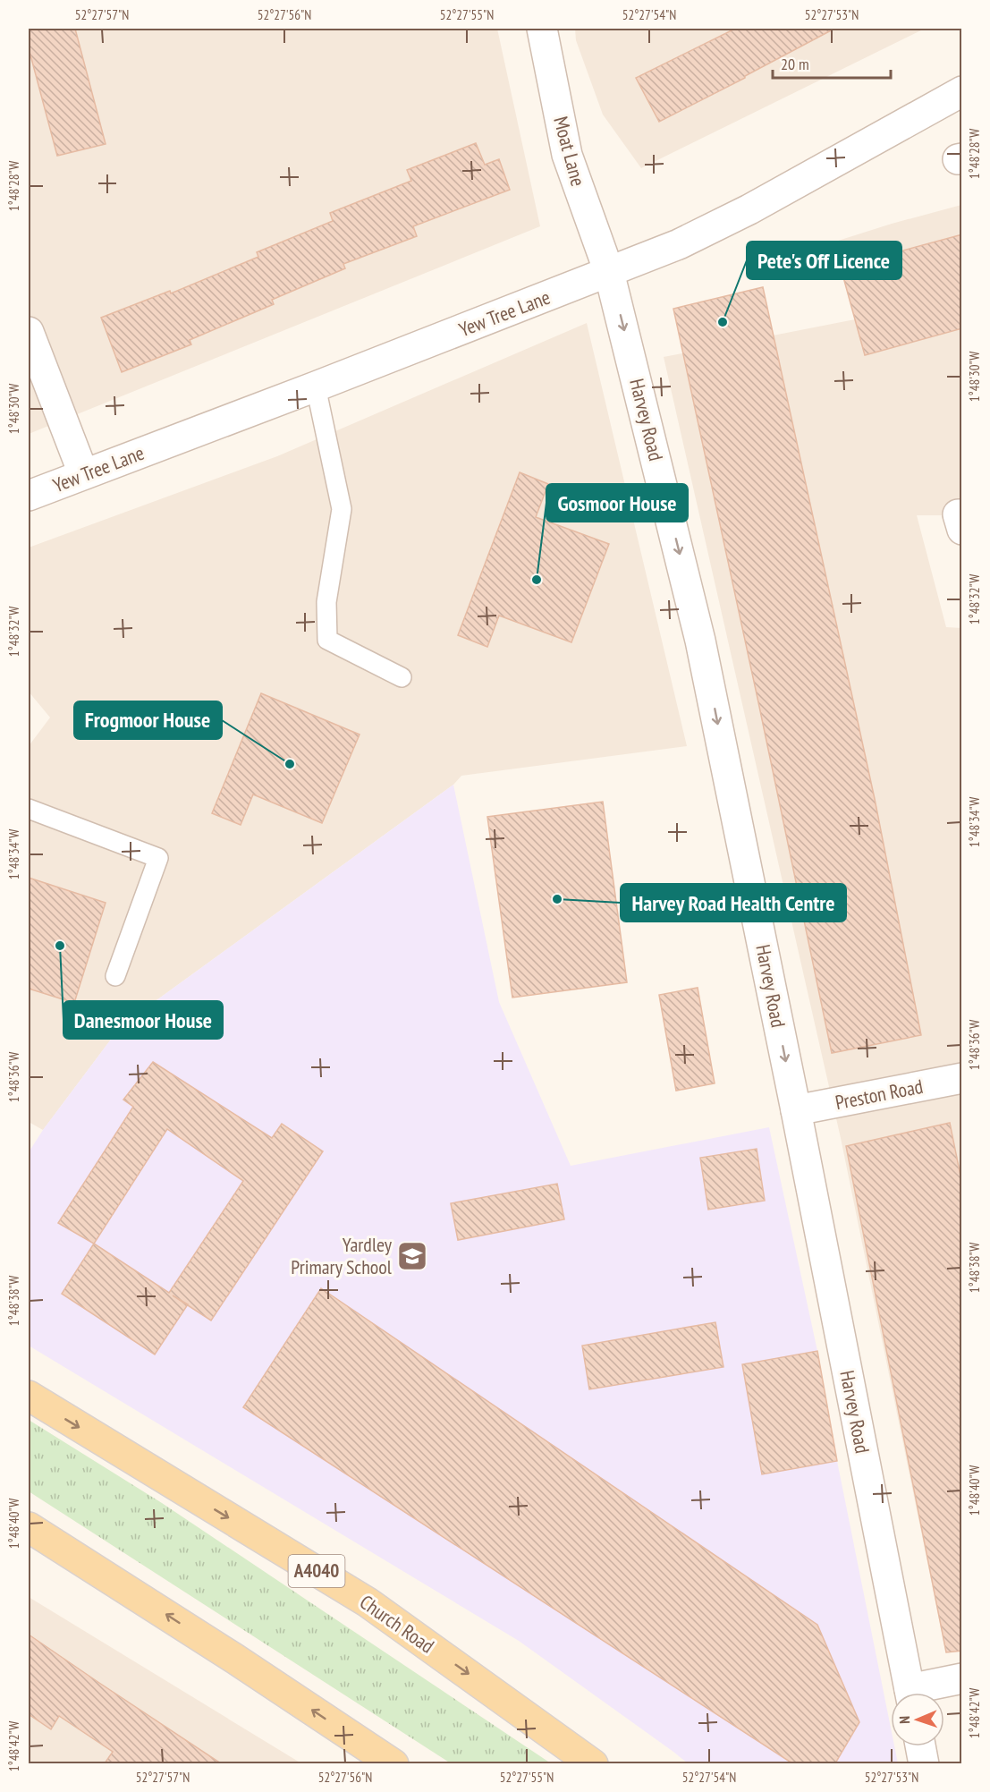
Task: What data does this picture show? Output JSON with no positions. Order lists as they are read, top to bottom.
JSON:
{
  "streets": {
    "main road": ["A4040", "Church Road"],
    "street": [
      "Moat Lane",
      "Yew Tree Lane",
      "Harvey Road",
      "Preston Road"
    ]
  },
  "crossings": [
    ["Moat Lane", "Yew Tree Lane"],
    ["Moat Lane", "Harvey Road"],
    ["Yew Tree Lane", "Harvey Road"],
    ["Harvey Road", "Preston Road"]
  ],
  "one_way": ["Harvey Road"],
  "places": {
    "other": [
      "Pete's Off Licence",
      "Gosmoor House",
      "Frogmoor House",
      "Harvey Road Health Centre",
      "Danesmoor House"
    ],
    "school or university": ["Yardley Primary School"]
  },
  "scale_bar": "20 m",
  "north": "left",
  "coordinates": [
    "52°27'57\"N",
    "52°27'56\"N",
    "52°27'55\"N",
    "52°27'54\"N",
    "52°27'53\"N",
    "1°48'28\"W",
    "1°48'30\"W",
    "1°48'32\"W",
    "1°48'34\"W",
    "1°48'36\"W",
    "1°48'38\"W",
    "1°48'40\"W",
    "1°48'42\"W"
  ]
}
